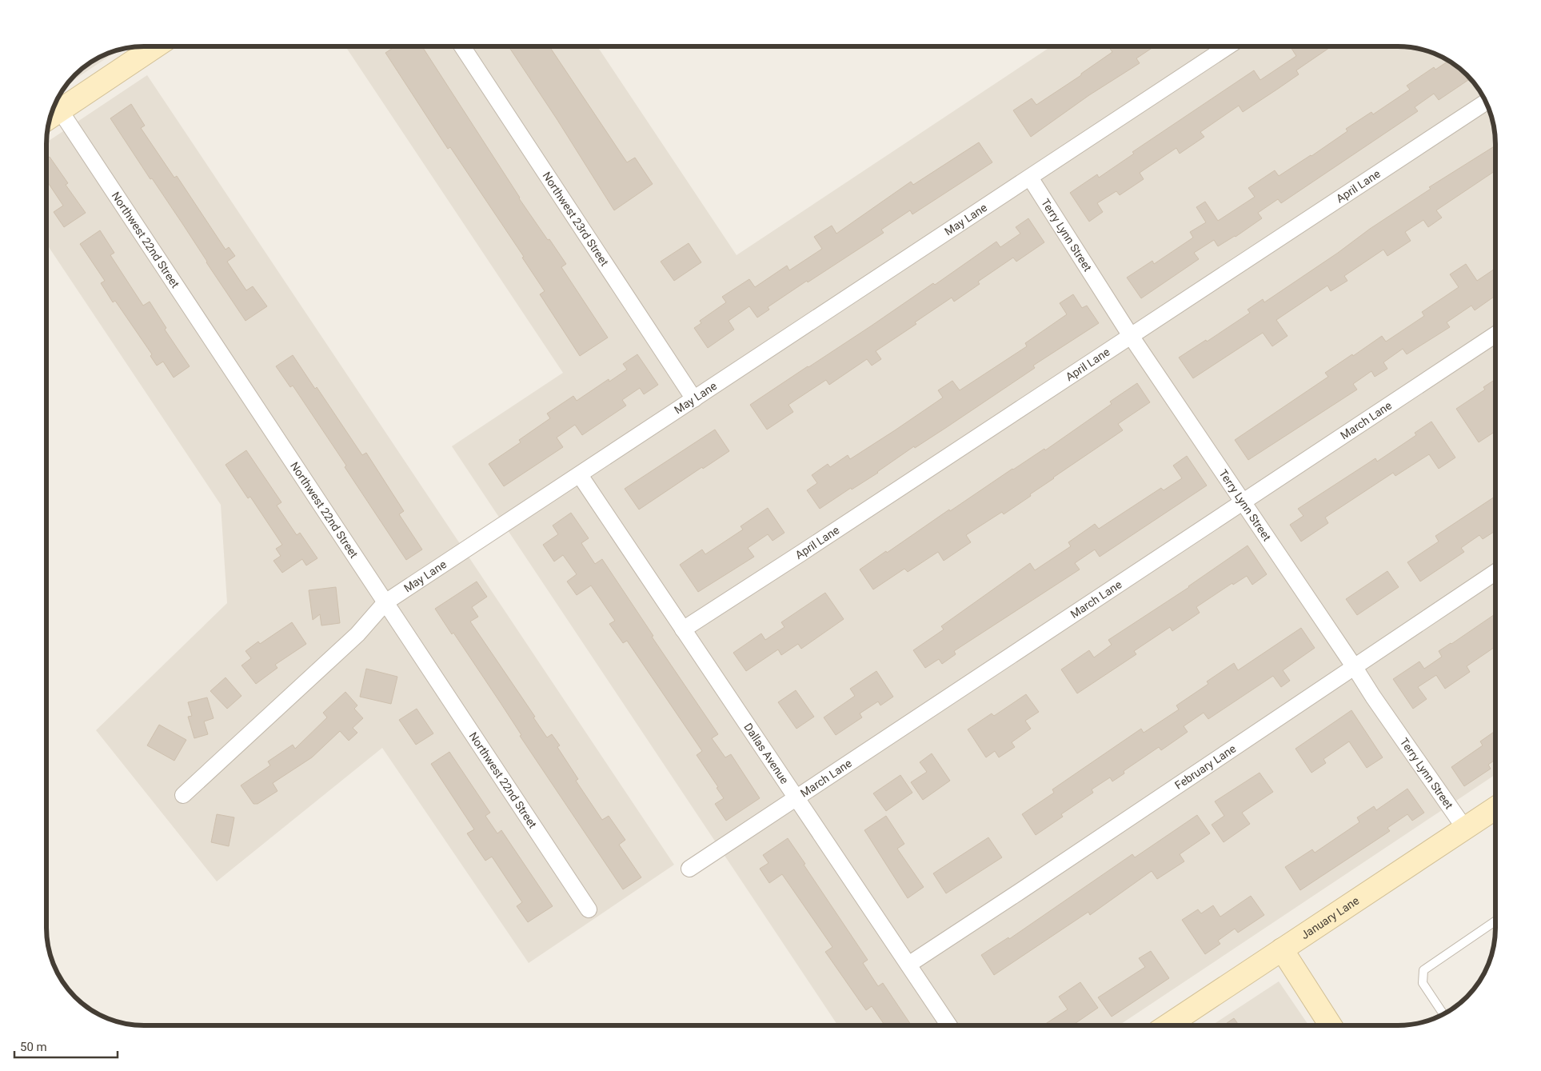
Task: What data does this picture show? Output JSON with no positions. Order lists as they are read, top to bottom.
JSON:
{
  "streets": {
    "street": [
      "April Lane",
      "Northwest 23rd Street",
      "May Lane",
      "Terry Lynn Street",
      "Northwest 22nd Street",
      "March Lane",
      "Dallas Avenue",
      "February Lane",
      "January Lane"
    ]
  },
  "crossings": [
    ["April Lane", "Terry Lynn Street"],
    ["April Lane", "Dallas Avenue"],
    ["Northwest 23rd Street", "May Lane"],
    ["May Lane", "Terry Lynn Street"],
    ["May Lane", "Northwest 22nd Street"],
    ["May Lane", "Dallas Avenue"],
    ["Terry Lynn Street", "March Lane"],
    ["Terry Lynn Street", "February Lane"],
    ["Terry Lynn Street", "January Lane"],
    ["March Lane", "Dallas Avenue"],
    ["Dallas Avenue", "February Lane"]
  ],
  "scale_bar": "50 m"
}
